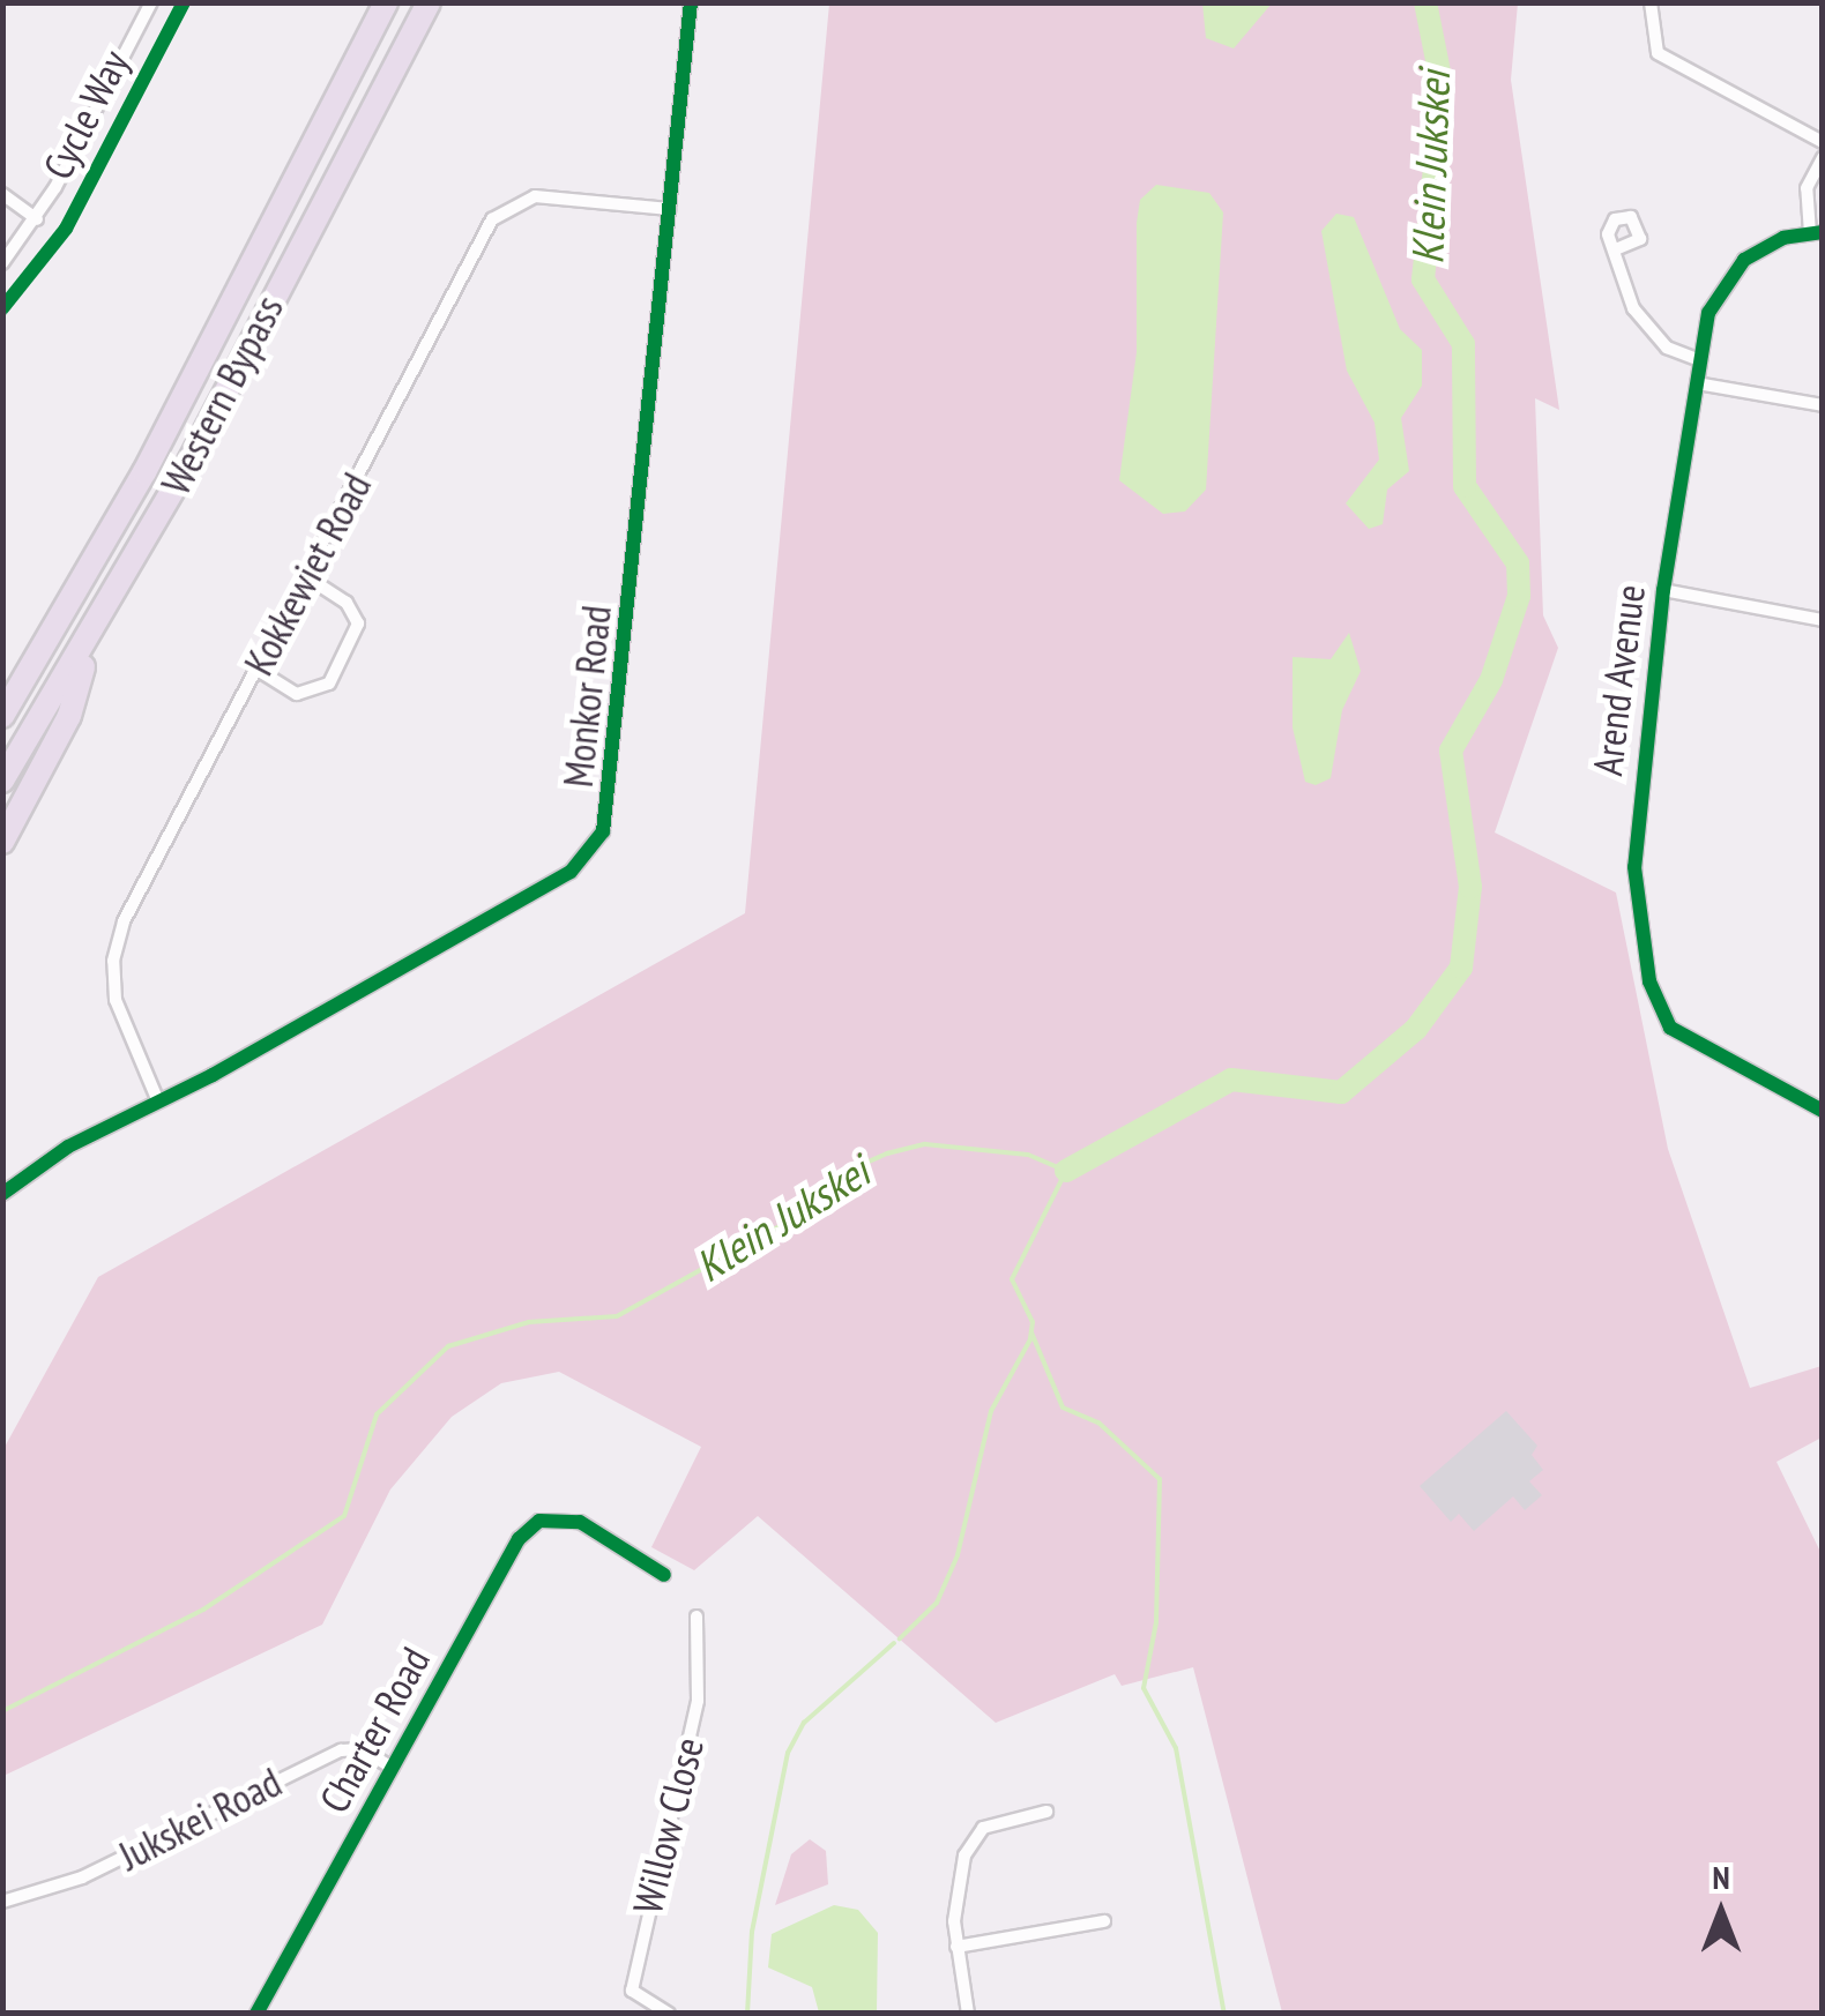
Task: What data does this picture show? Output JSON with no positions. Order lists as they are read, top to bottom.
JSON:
{
  "streets": {
    "highway": ["Western Bypass"],
    "street": [
      "Kokkewiet Road",
      "Arend Avenue",
      "Monkor Road",
      "Charter Road",
      "Jukskei Road",
      "Willow Close"
    ],
    "cycle path": ["Cycle Way"]
  },
  "crossings": [
    ["Kokkewiet Road", "Monkor Road"],
    ["Charter Road", "Jukskei Road"]
  ],
  "water": ["Klein Jukskei"],
  "north": "top"
}
